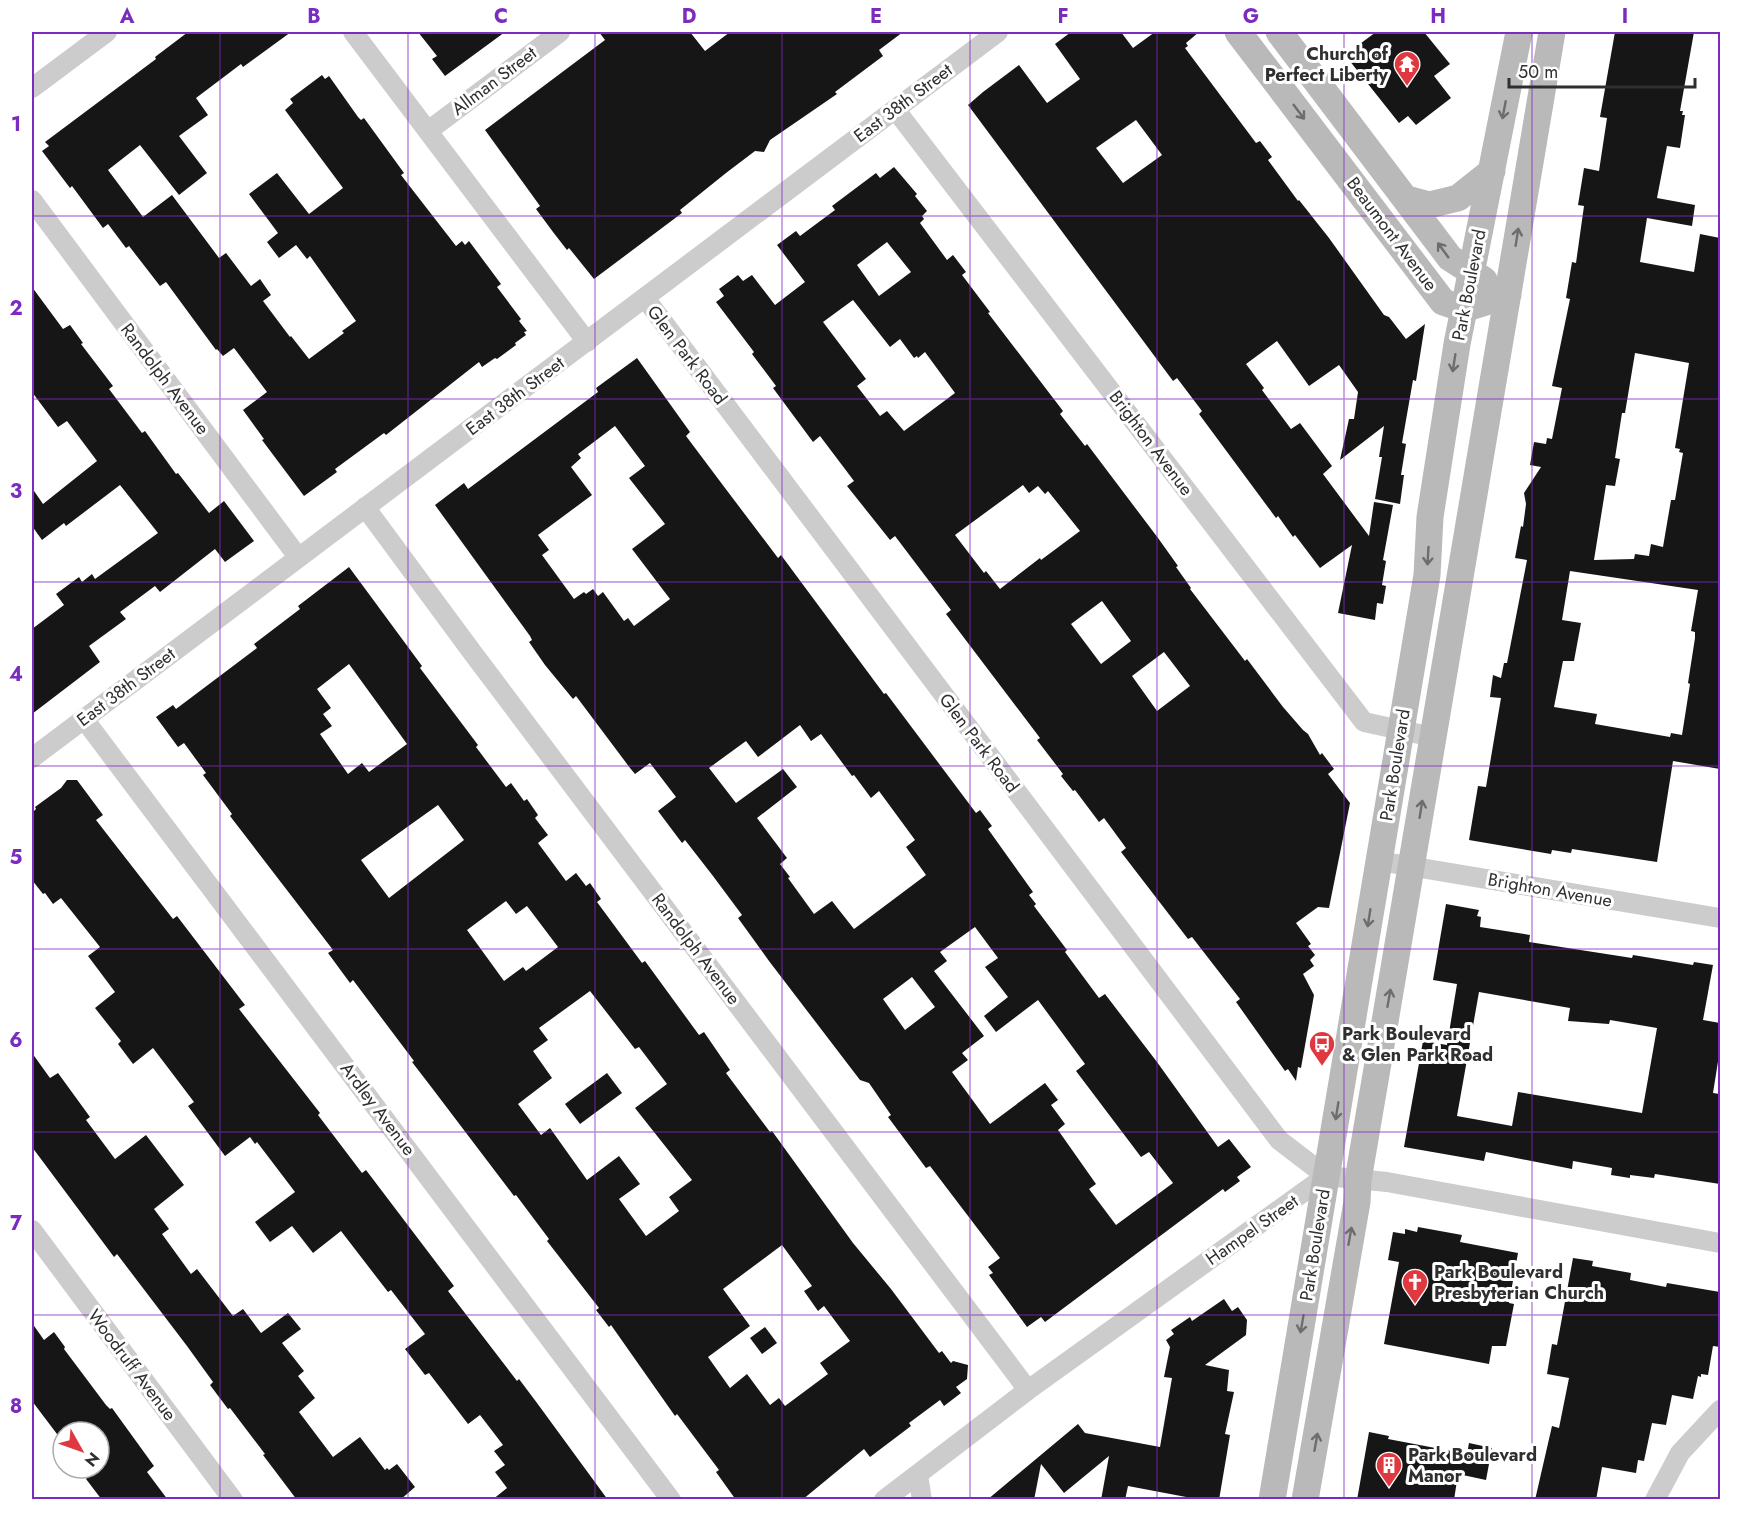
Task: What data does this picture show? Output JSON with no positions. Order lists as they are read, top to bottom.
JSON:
{
  "streets": {
    "main road": ["Beaumont Avenue", "Park Boulevard"],
    "street": [
      "Allman Street",
      "East 38th Street",
      "Glen Park Road",
      "Randolph Avenue",
      "Brighton Avenue",
      "Ardley Avenue",
      "Hampel Street",
      "Woodruff Avenue"
    ]
  },
  "crossings": [
    ["East 38th Street", "Glen Park Road"],
    ["East 38th Street", "Randolph Avenue"],
    ["East 38th Street", "Brighton Avenue"],
    ["East 38th Street", "Ardley Avenue"],
    ["Beaumont Avenue", "Park Boulevard"],
    ["Park Boulevard", "Glen Park Road"],
    ["Park Boulevard", "Brighton Avenue"],
    ["Park Boulevard", "Hampel Street"],
    ["Glen Park Road", "Hampel Street"],
    ["Randolph Avenue", "Hampel Street"]
  ],
  "places": {
    "temple": ["Church of Perfect Liberty"],
    "bus stop": ["Park Boulevard & Glen Park Road"],
    "church": ["Park Boulevard Presbyterian Church"],
    "building": ["Park Boulevard Manor"]
  },
  "scale_bar": "50 m",
  "north": "bottom right",
  "grid": {
    "columns": [
      "A",
      "B",
      "C",
      "D",
      "E",
      "F",
      "G",
      "H",
      "I"
    ],
    "rows": [
      "1",
      "2",
      "3",
      "4",
      "5",
      "6",
      "7",
      "8"
    ]
  }
}
